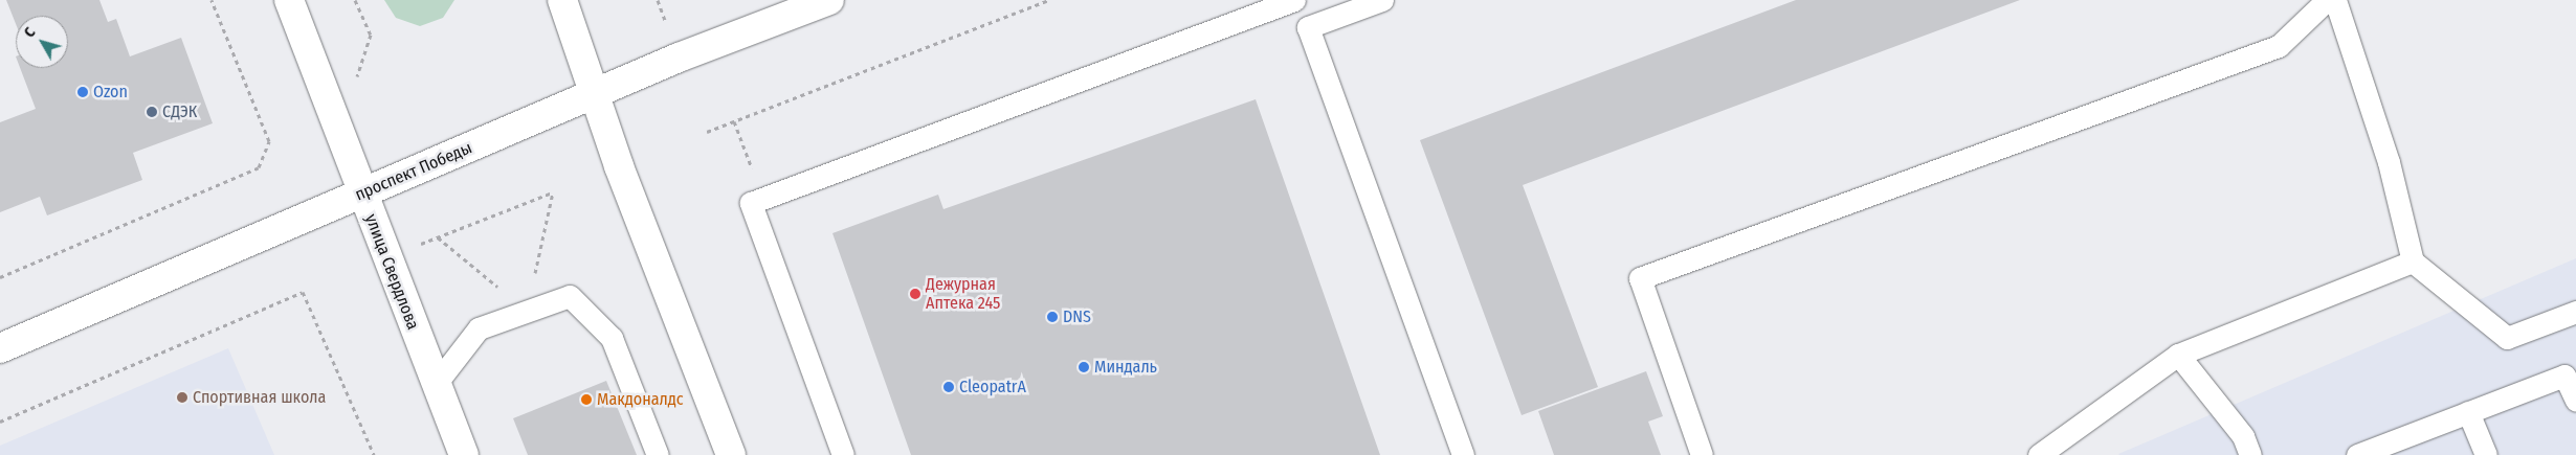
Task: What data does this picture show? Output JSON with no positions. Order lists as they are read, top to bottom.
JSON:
{
  "streets": {
    "street": ["проспект Победы", "улица Свердлова"]
  },
  "crossings": [
    ["проспект Победы", "улица Свердлова"]
  ],
  "places": [
    "Ozon",
    "СДЭК",
    "Дежурная Аптека 245",
    "DNS",
    "Миндаль",
    "CleopatrA",
    "Спортивная школа",
    "Макдоналдс"
  ],
  "north": "top left"
}
